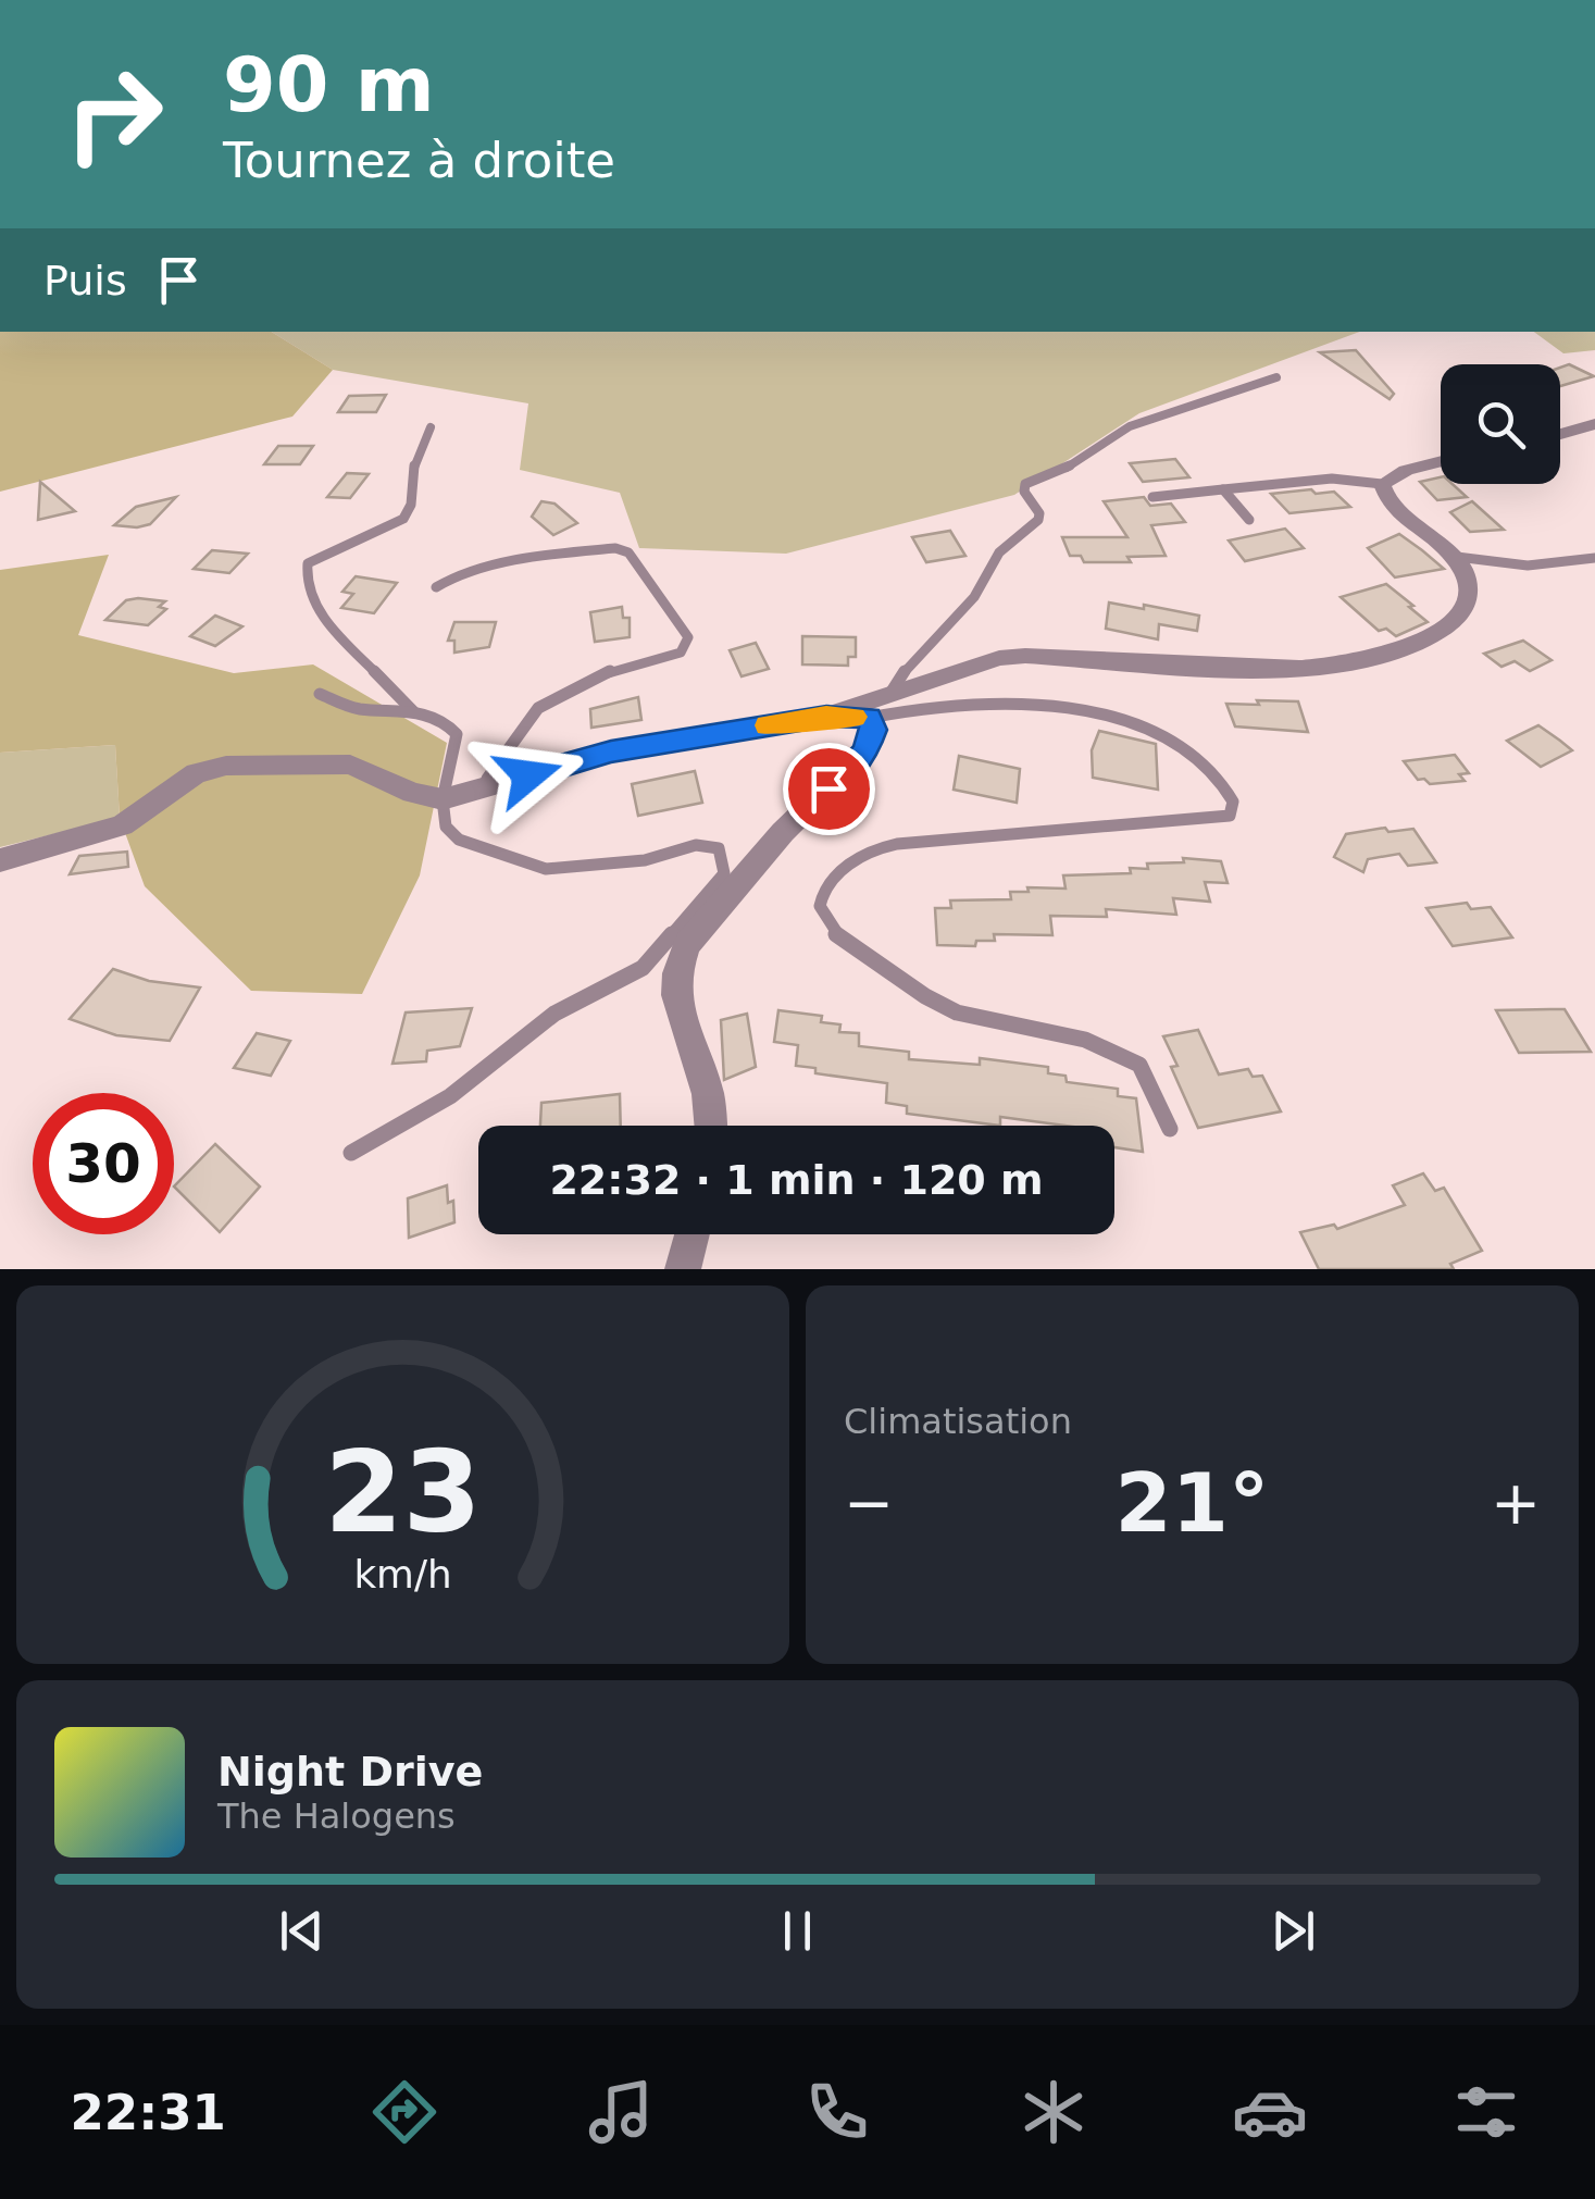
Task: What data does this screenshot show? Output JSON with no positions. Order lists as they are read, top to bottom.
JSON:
{
  "page": {
    "turn": ["90 m", "Tournez à droite"],
    "then": "Puis",
    "limit": "30",
    "trip": "22:32 · 1 min · 120 m",
    "tile": "Climatisation",
    "heat": ["−", "21°", "+"],
    "song": ["Night Drive", "The Halogens"],
    "tabs": "22:31",
    "gauge": ["23", "km/h"]
  }
}
